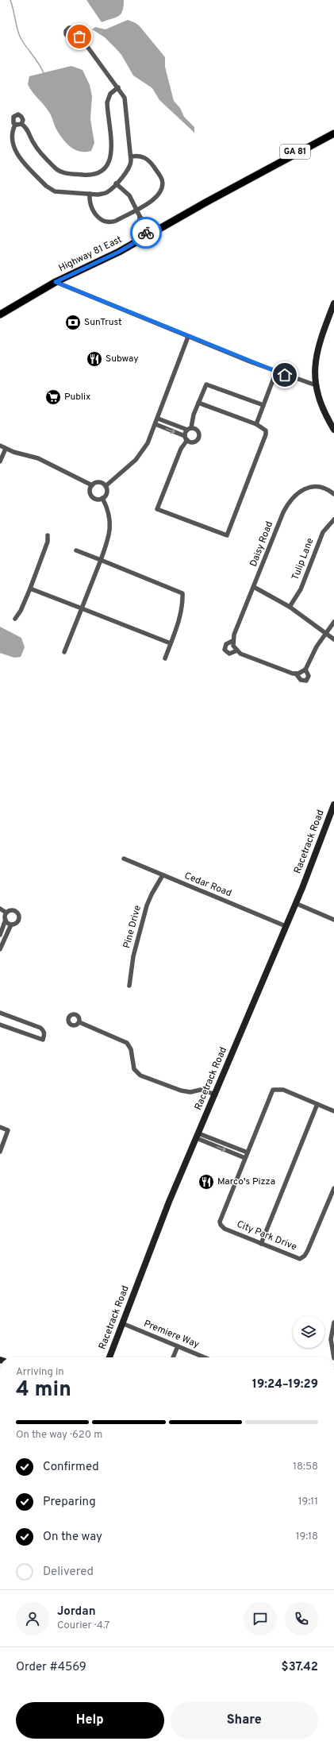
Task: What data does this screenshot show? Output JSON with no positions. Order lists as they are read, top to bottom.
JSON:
{
  "streets": {
    "main road": ["GA 81", "Highway 81 East"],
    "street": [
      "Daisy Road",
      "Tulip Lane",
      "Racetrack Road",
      "Cedar Road",
      "Pine Drive",
      "City Park Drive",
      "Premiere Way"
    ]
  },
  "crossings": [
    ["Racetrack Road", "Cedar Road"],
    ["Racetrack Road", "Premiere Way"],
    ["Cedar Road", "Pine Drive"]
  ],
  "places": {
    "bank": ["SunTrust"],
    "restaurant": ["Subway", "Marco's Pizza"],
    "supermarket": ["Publix"]
  },
  "page": {
    "heading": ["4 min", "Arriving in", "19:24–19:29"],
    "panel": [
      "Jordan",
      "Courier · 4.7",
      "Order #4569",
      "$37.42"
    ],
    "bar": "On the way · 620 m",
    "list": [
      ["Confirmed", "18:58"],
      ["Preparing", "19:11"],
      ["On the way", "19:18"],
      "Delivered"
    ],
    "buttons": ["Help", "Share"]
  }
}
